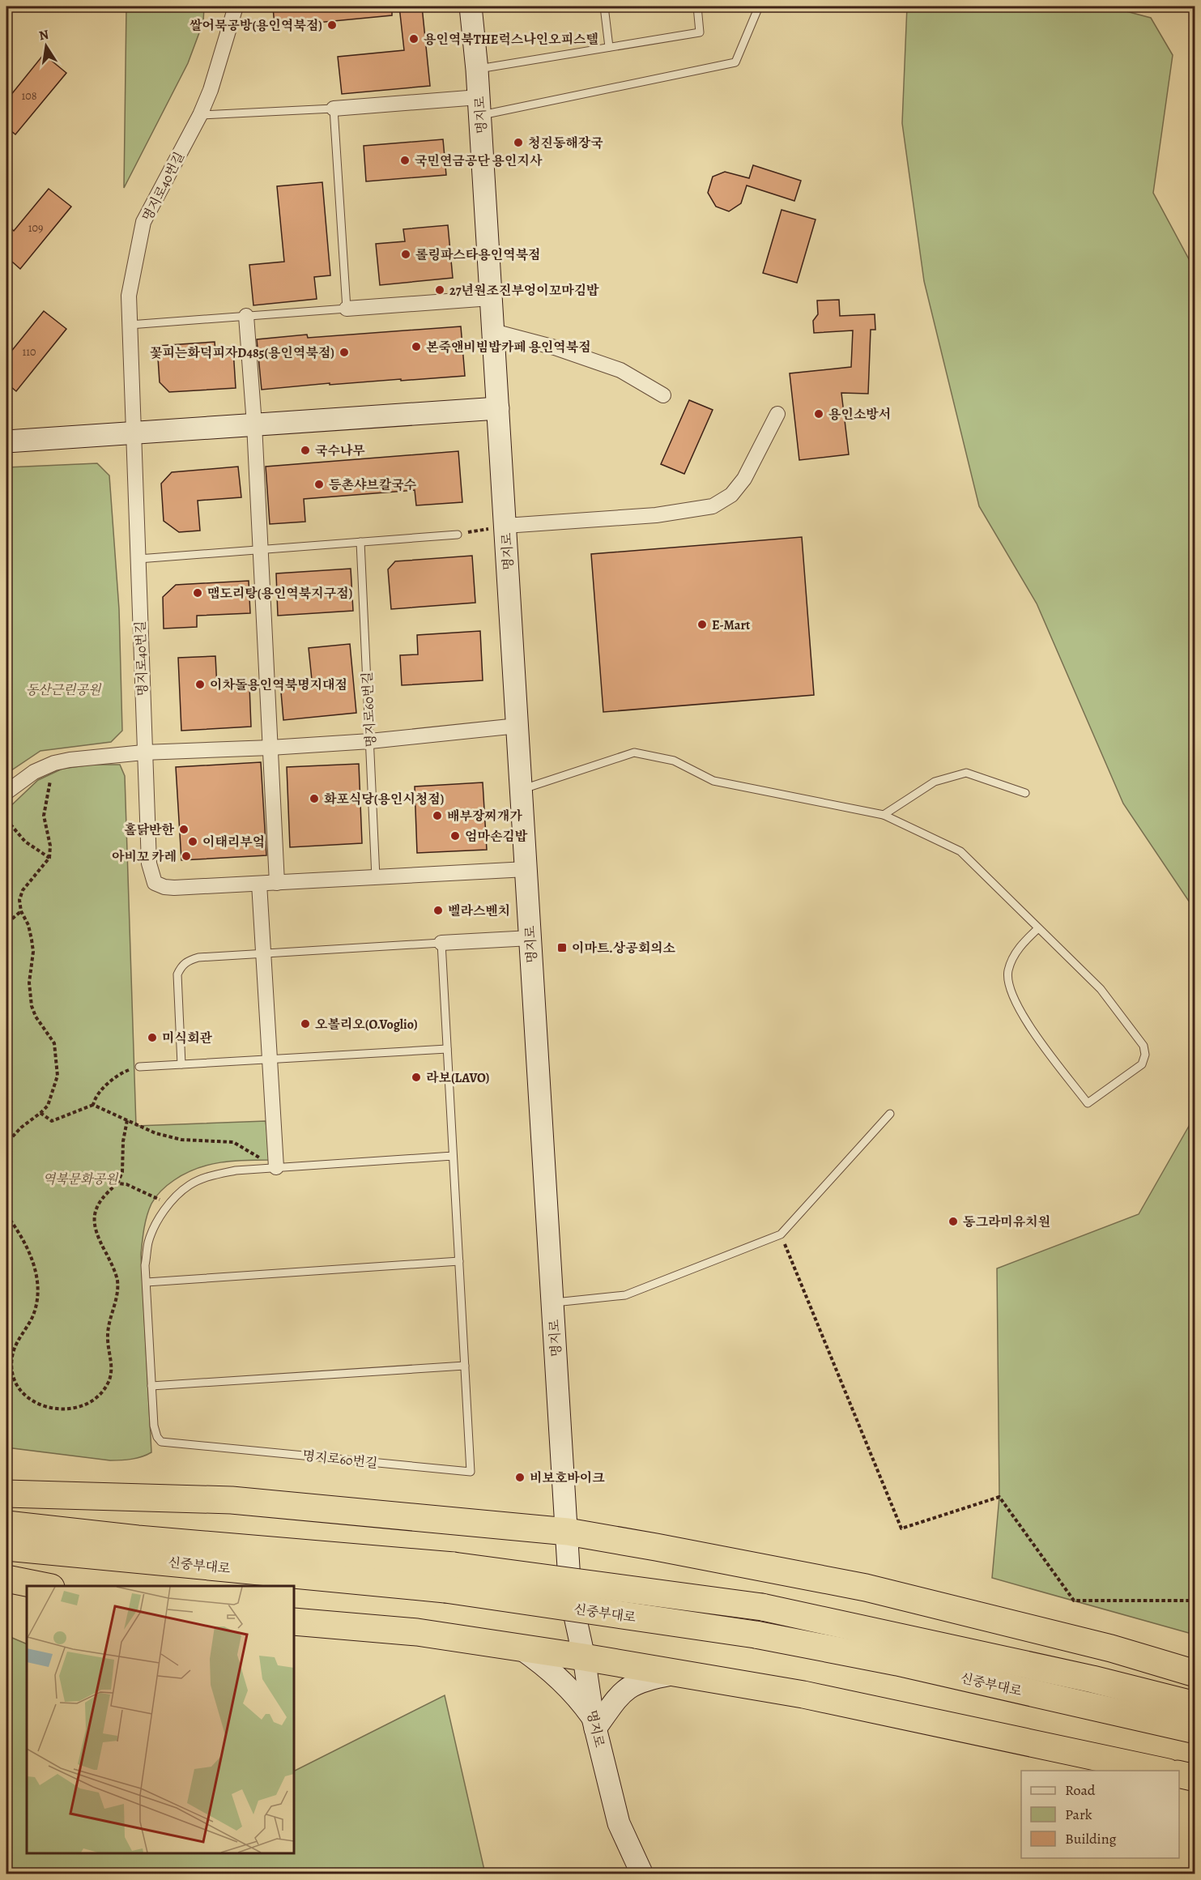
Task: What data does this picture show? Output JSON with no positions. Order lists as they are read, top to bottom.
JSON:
{
  "streets": {
    "highway": ["신중부대로"],
    "main road": ["명지로"],
    "street": ["명지로40번길"],
    "lane": ["명지로60번길"]
  },
  "parks": ["동산근린공원", "역북문화공원"],
  "places": {
    "other": [
      "쌀어묵공방(용인역북점)",
      "용인역북THE럭스나인오피스텔",
      "청진동해장국",
      "국민연금공단 용인지사",
      "롤링파스타용인역북점",
      "27년원조진부엉이꼬마김밥",
      "본죽앤비빔밥카페 용인역북점",
      "꽃피는화덕피자D485(용인역북점)",
      "용인소방서",
      "국수나무",
      "등촌샤브칼국수",
      "맵도리탕(용인역북지구점)",
      "E-Mart",
      "이차돌용인역북명지대점",
      "화포식당(용인시청점)",
      "배부장찌개가",
      "홀닭반한",
      "엄마손김밥",
      "이태리부엌",
      "아비꼬 카레",
      "벨라스벤치",
      "오볼리오(O.Voglio)",
      "미식회관",
      "라보(LAVO)",
      "동그라미유치원",
      "비보호바이크"
    ],
    "transit": ["이마트.상공회의소"]
  },
  "house_numbers": ["108", "109", "110"],
  "legend": ["Road", "Park", "Building"],
  "north": "top"
}
